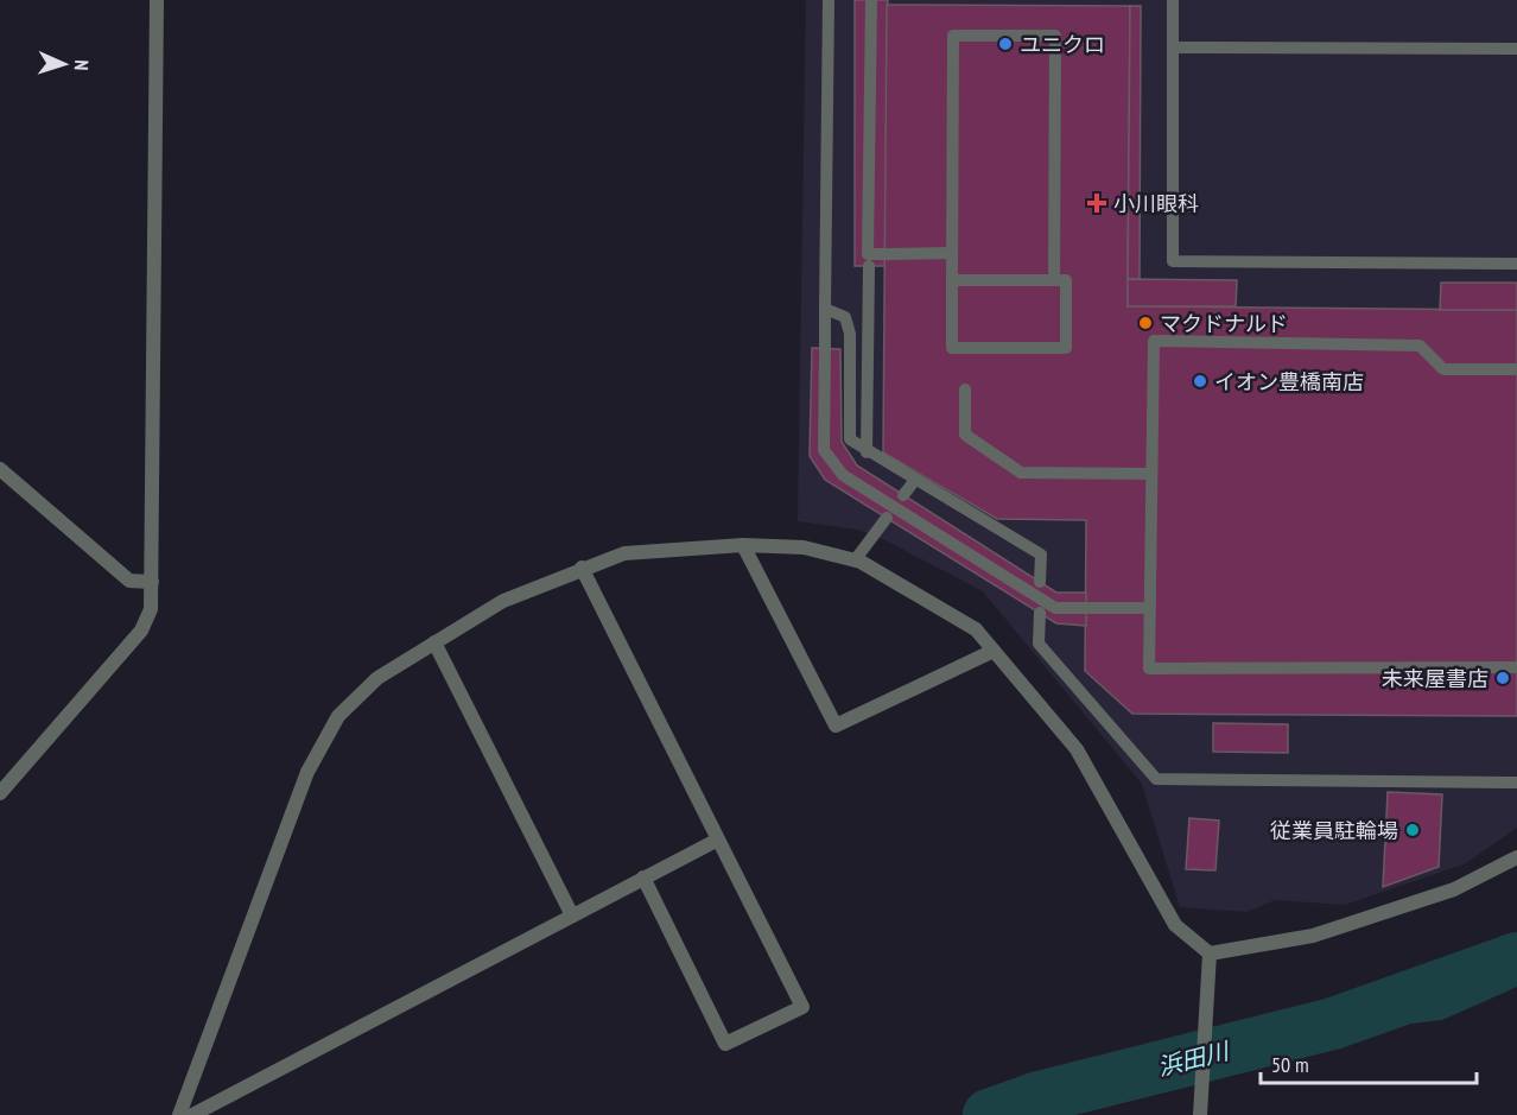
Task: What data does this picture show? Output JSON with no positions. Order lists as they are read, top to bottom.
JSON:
{
  "water": ["浜田川"],
  "places": {
    "other": [
      "ユニクロ",
      "マクドナルド",
      "イオン豊橋南店",
      "未来屋書店",
      "従業員駐輪場"
    ],
    "health": ["小川眼科"]
  },
  "scale_bar": "50 m",
  "north": "right"
}
